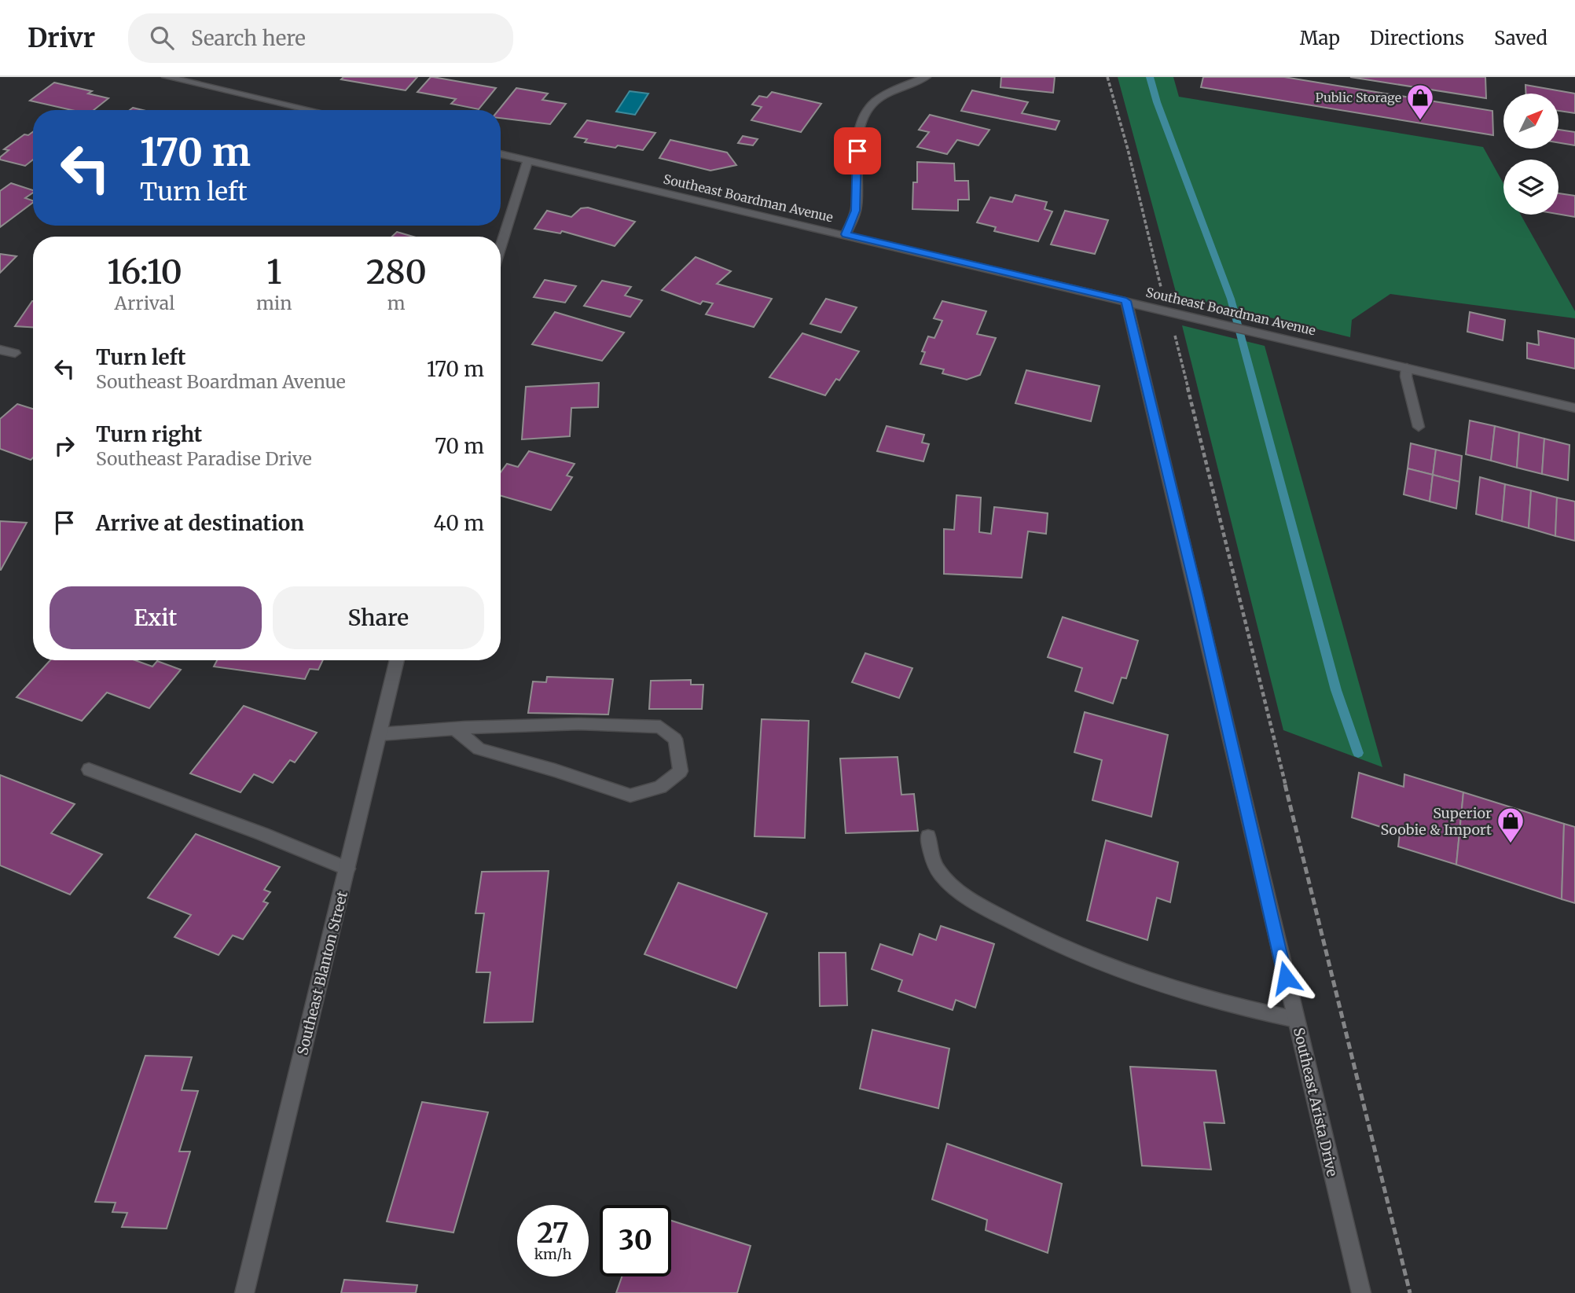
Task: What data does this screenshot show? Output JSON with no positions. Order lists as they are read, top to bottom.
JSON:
{
  "streets": {
    "street": ["Southeast Boardman Avenue", "Southeast Blanton Street", "Southeast Arista Drive"]
  },
  "crossings": [
    ["Southeast Boardman Avenue", "Southeast Arista Drive"]
  ],
  "places": {
    "shop": ["Public Storage", "Superior Soobie & Import"]
  },
  "north": "top right",
  "page": {
    "header": "Drivr",
    "search": "Search here",
    "nav": ["Map", "Directions", "Saved"],
    "turn": ["170 m", "Turn left"],
    "eta": [
      "16:10",
      "Arrival",
      "1",
      "min",
      "280",
      "m"
    ],
    "list": [
      {
        "name": "Turn left",
        "note": "Southeast Boardman Avenue",
        "value": "170 m"
      },
      {
        "name": "Turn right",
        "note": "Southeast Paradise Drive",
        "value": "70 m"
      },
      {
        "name": "Arrive at destination",
        "value": "40 m"
      }
    ],
    "buttons": ["Exit", "Share"],
    "speed": "27 km/h",
    "limit": "30"
  }
}
